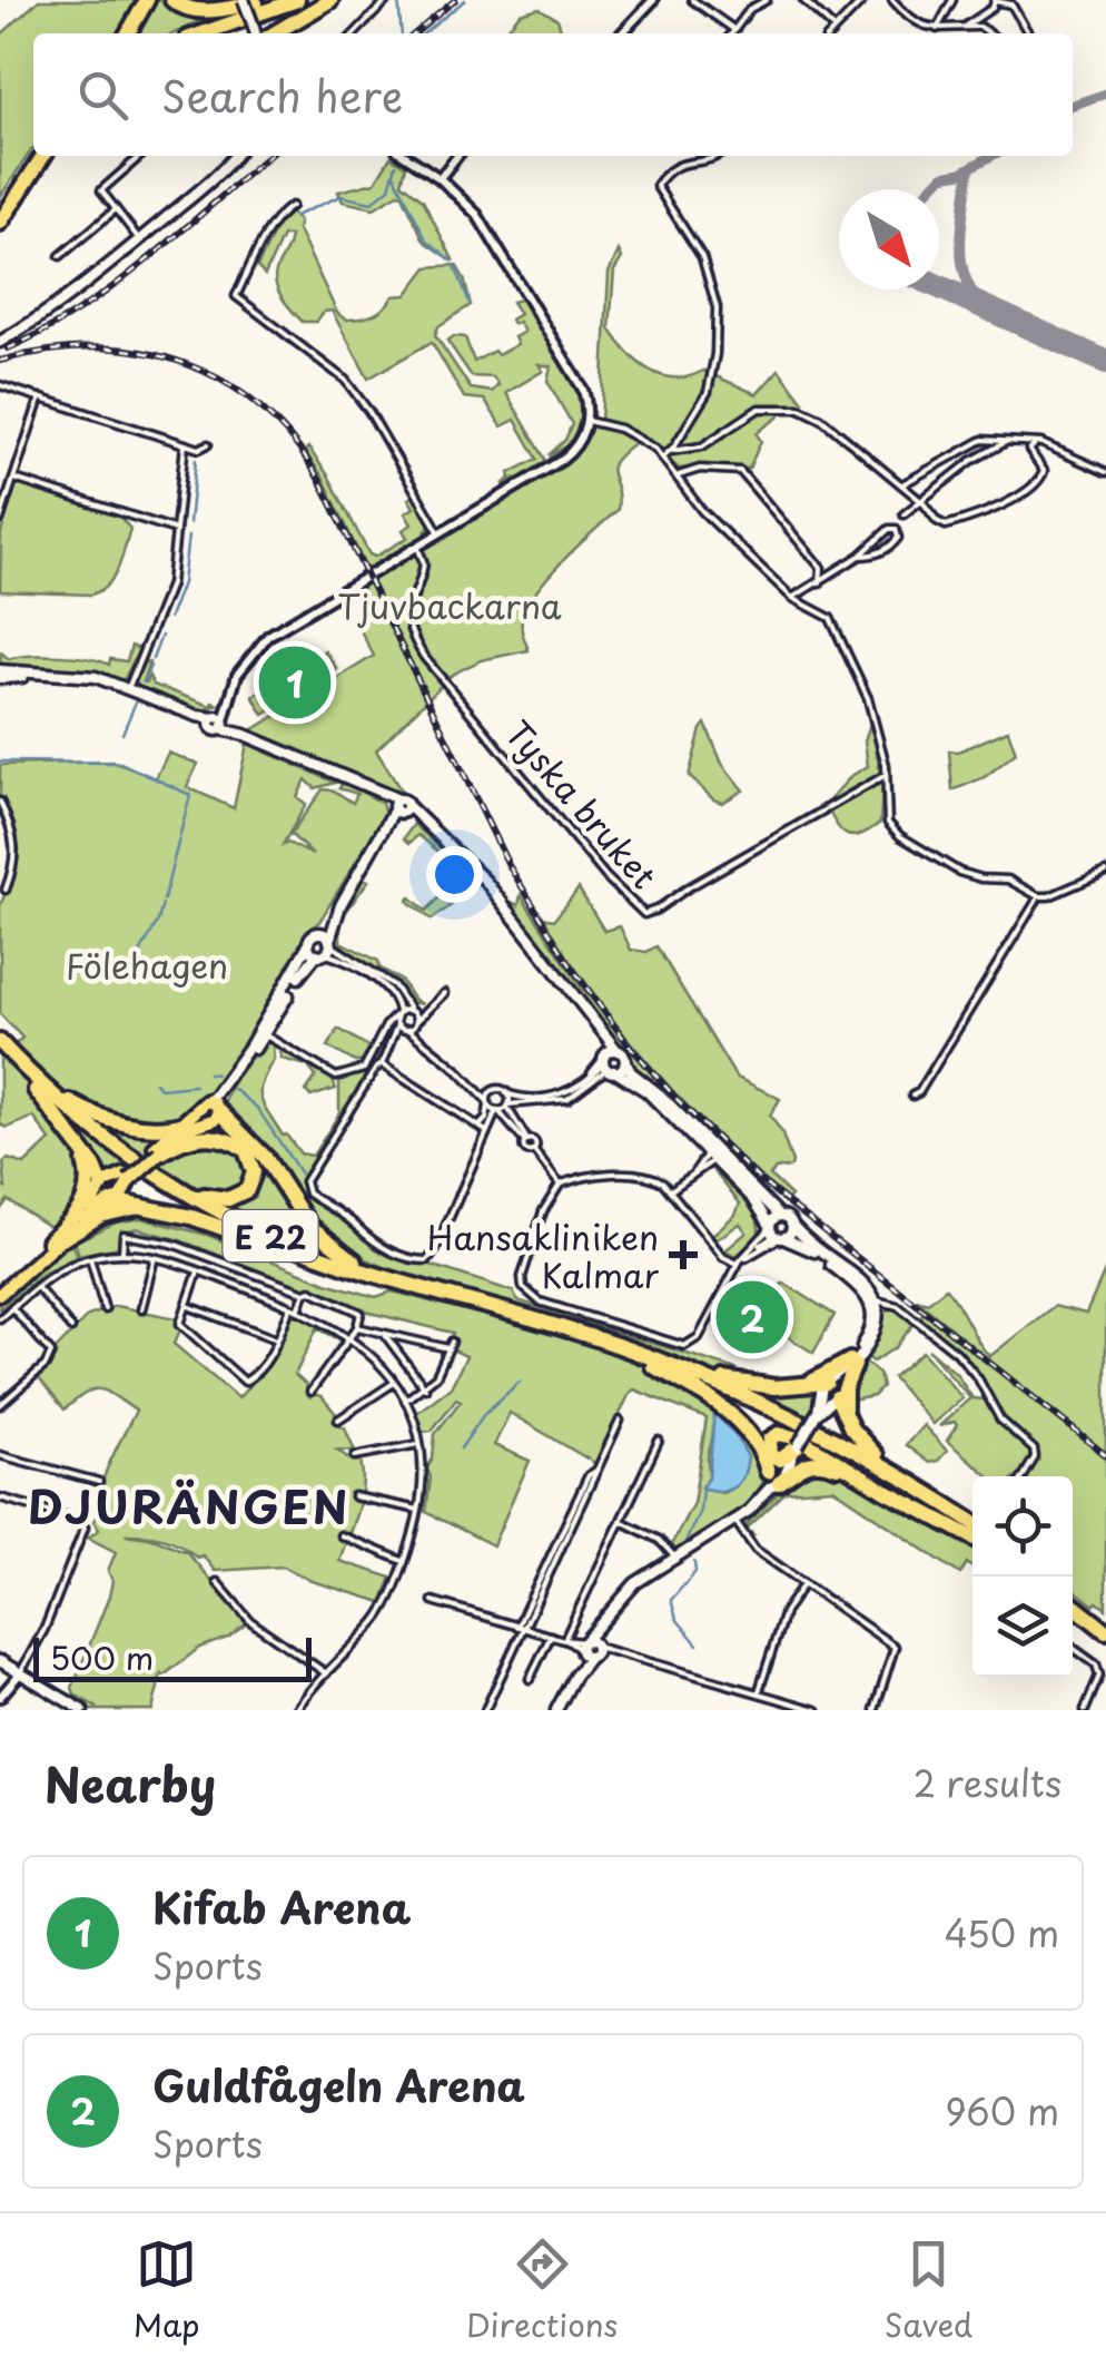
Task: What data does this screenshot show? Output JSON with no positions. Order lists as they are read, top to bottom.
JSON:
{
  "streets": {
    "highway": ["E 22"],
    "street": ["Tyska bruket"]
  },
  "districts": ["DJURÄNGEN"],
  "parks": ["Tjuvbackarna", "Fölehagen"],
  "places": {
    "health": ["Hansakliniken Kalmar"]
  },
  "scale_bar": "500 m",
  "north": "bottom right",
  "page": {
    "search": "Search here",
    "pins": ["1", "2"],
    "scale": "500 m",
    "heading": ["Nearby", "2 results"],
    "list": [
      {
        "mark": "1",
        "name": "Kifab Arena",
        "note": "Sports",
        "value": "450 m"
      },
      {
        "mark": "2",
        "name": "Guldfågeln Arena",
        "note": "Sports",
        "value": "960 m"
      }
    ],
    "nav": ["Map", "Directions", "Saved"]
  }
}
